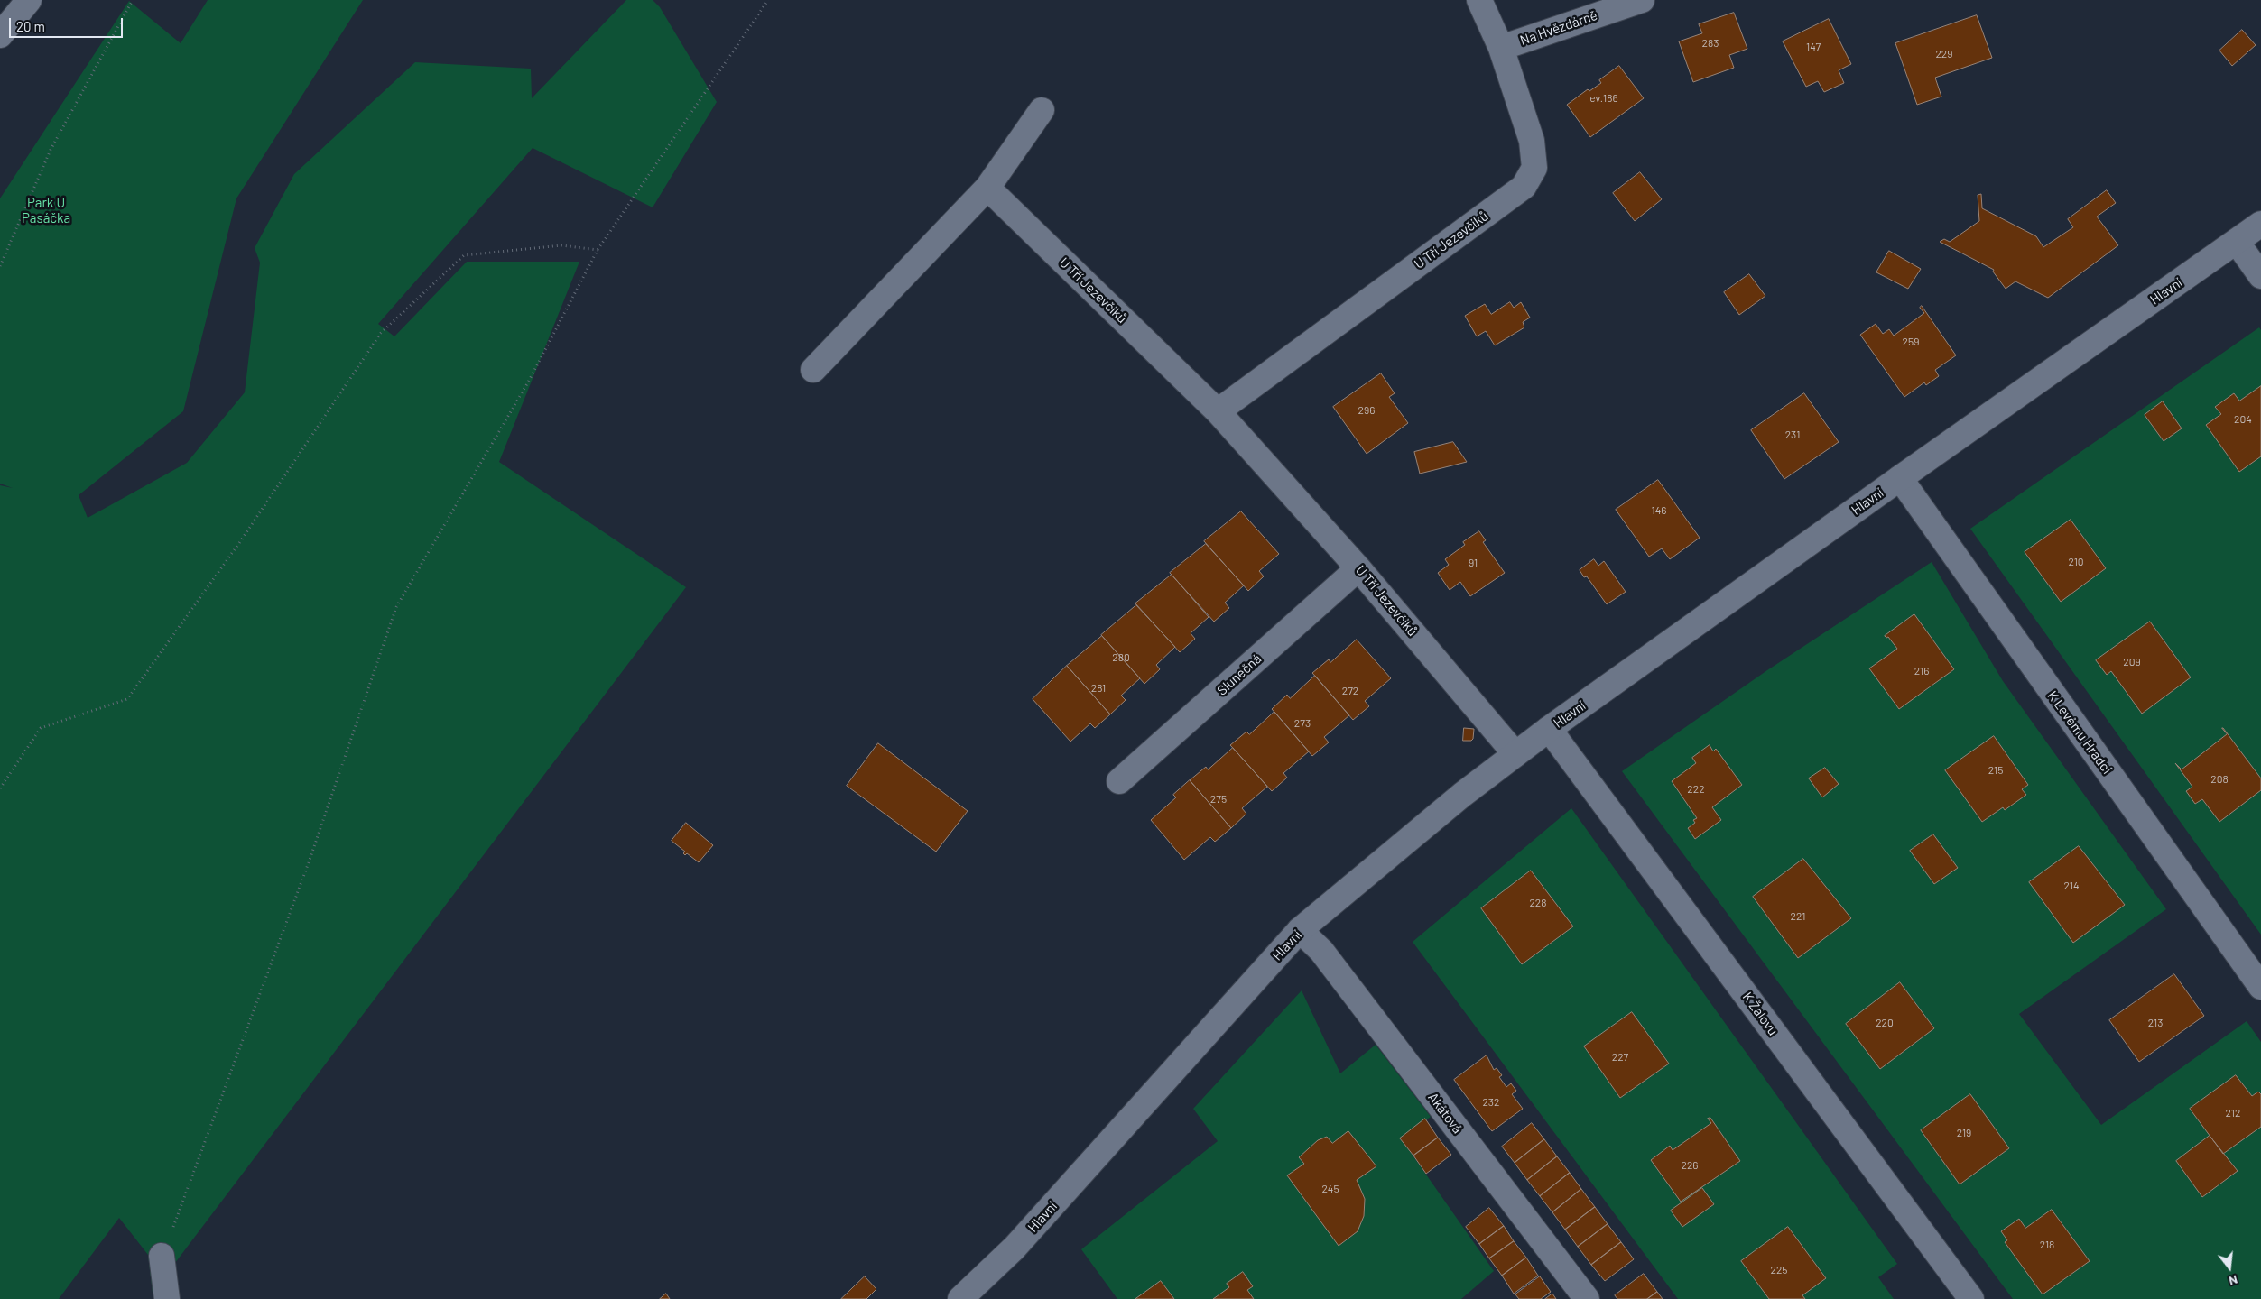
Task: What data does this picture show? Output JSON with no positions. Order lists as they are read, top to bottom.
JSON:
{
  "streets": {
    "street": [
      "Na Hvězdárně",
      "U Tří Jezevčíků",
      "Hlavní",
      "Slunečná",
      "K Levému Hradci",
      "K Žalovu",
      "Akátová"
    ]
  },
  "crossings": [
    ["Na Hvězdárně", "U Tří Jezevčíků"],
    ["U Tří Jezevčíků", "Hlavní"],
    ["U Tří Jezevčíků", "Slunečná"],
    ["Hlavní", "K Levému Hradci"],
    ["Hlavní", "K Žalovu"],
    ["Hlavní", "Akátová"]
  ],
  "parks": ["Park U Pasáčka"],
  "house_numbers": [
    "283",
    "147",
    "229",
    "ev.186",
    "259",
    "296",
    "204",
    "231",
    "146",
    "210",
    "91",
    "280",
    "209",
    "216",
    "281",
    "272",
    "273",
    "215",
    "208",
    "222",
    "275",
    "214",
    "228",
    "221",
    "220",
    "213",
    "227",
    "232",
    "212",
    "219",
    "226",
    "245",
    "218",
    "225"
  ],
  "scale_bar": "20 m",
  "north": "bottom"
}
